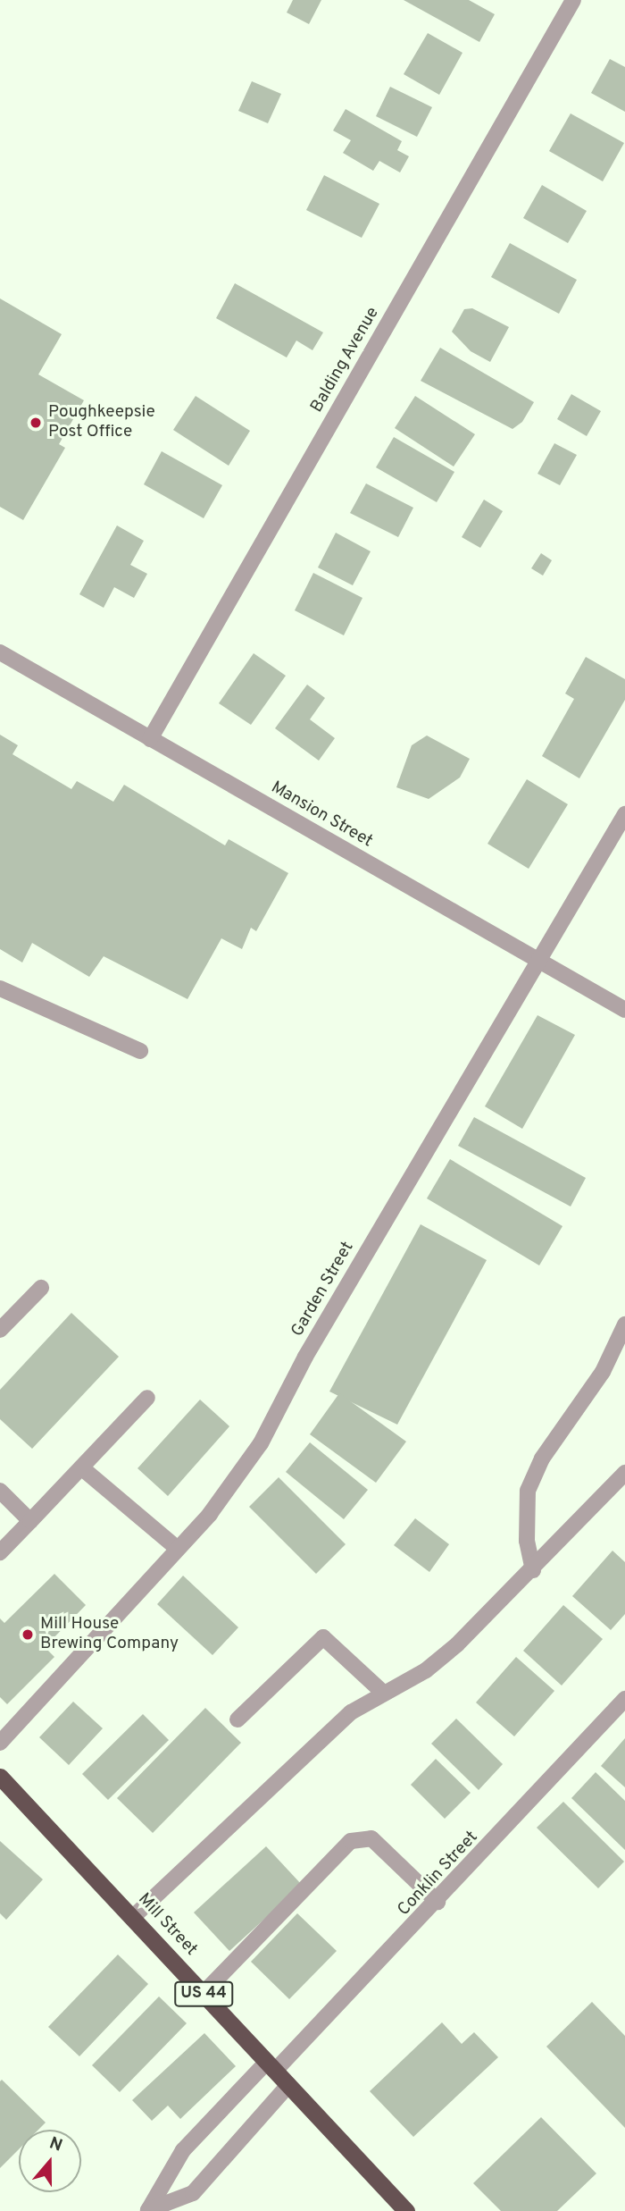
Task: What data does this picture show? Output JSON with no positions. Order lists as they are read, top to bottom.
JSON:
{
  "streets": {
    "highway": ["Mill Street", "US 44"],
    "street": [
      "Balding Avenue",
      "Mansion Street",
      "Garden Street",
      "Conklin Street"
    ]
  },
  "crossings": [
    ["Balding Avenue", "Mansion Street"],
    ["Mansion Street", "Garden Street"],
    ["Conklin Street", "Mill Street"]
  ],
  "places": ["Poughkeepsie Post Office", "Mill House Brewing Company"],
  "north": "top"
}
